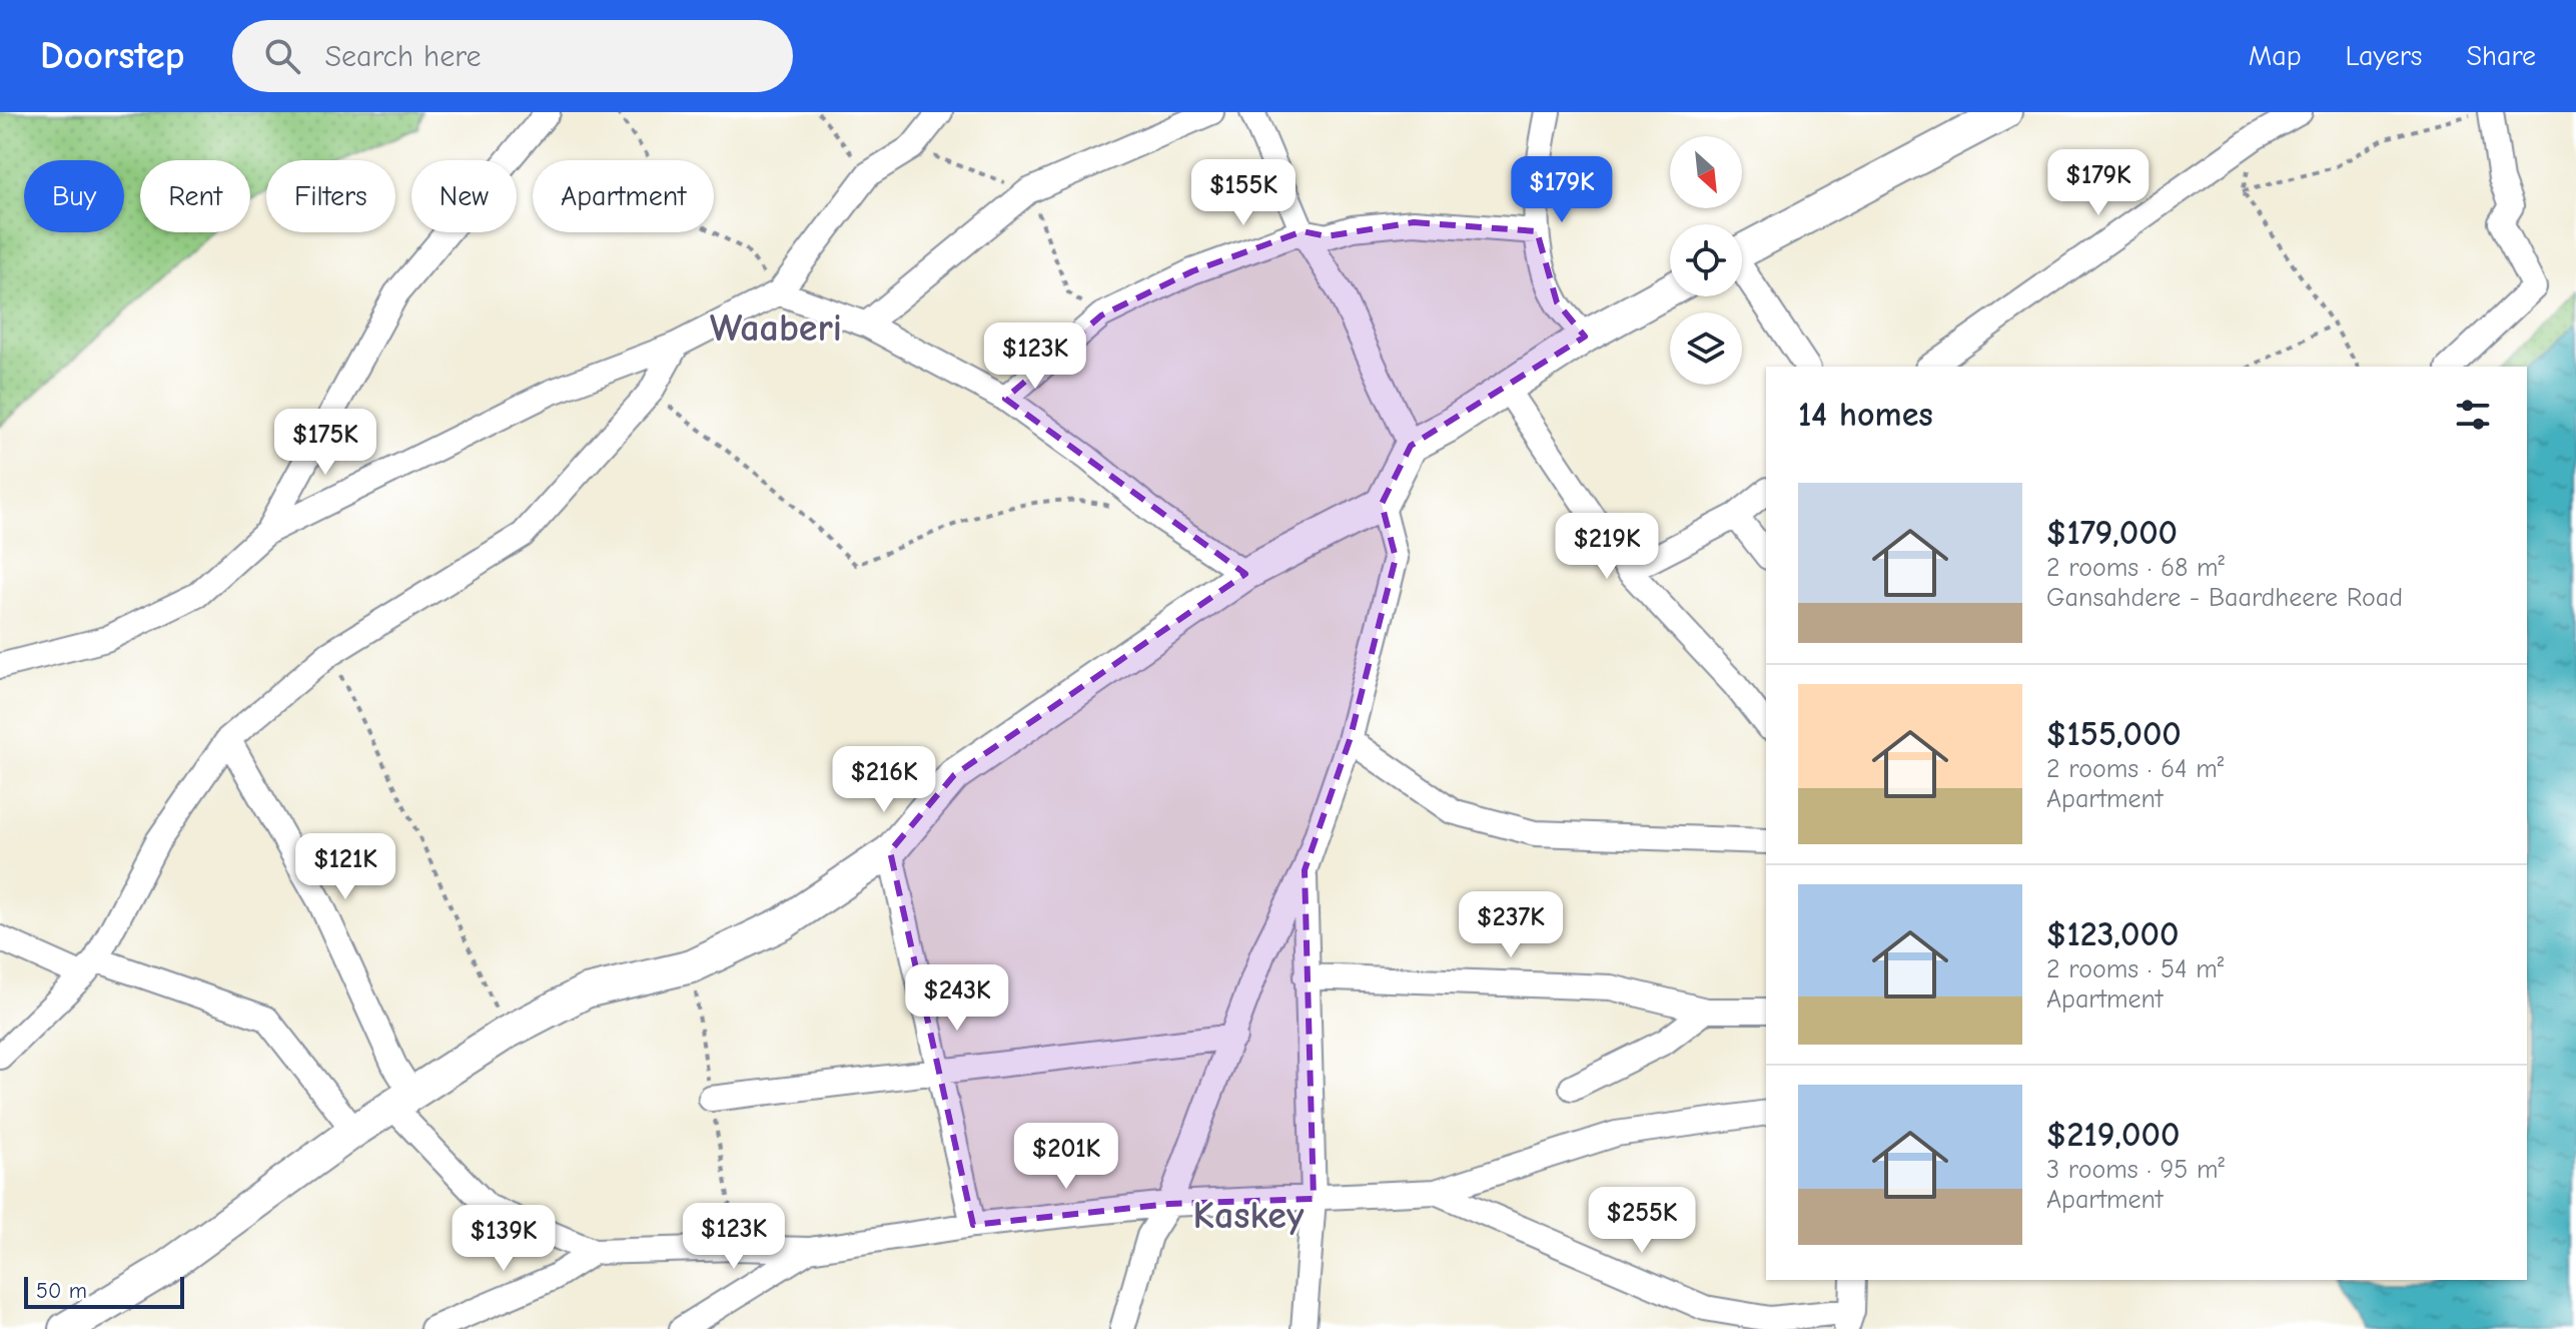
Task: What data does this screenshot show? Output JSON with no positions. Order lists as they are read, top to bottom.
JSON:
{
  "districts": ["Waaberi", "Kaskey"],
  "scale_bar": "50 m",
  "north": "bottom right",
  "page": {
    "header": "Doorstep",
    "search": "Search here",
    "nav": ["Map", "Layers", "Share"],
    "price": [
      "$179K",
      "$179K",
      "$155K",
      "$123K",
      "$175K",
      "$219K",
      "$216K",
      "$121K",
      "$237K",
      "$243K",
      "$201K",
      "$255K",
      "$123K",
      "$139K"
    ],
    "chip": [
      "Buy",
      "Rent",
      "Filters",
      "New",
      "Apartment"
    ],
    "heading": "14 homes",
    "list": [
      {
        "name": "$179,000",
        "note": "2 rooms · 68 m² · Gansahdere - Baardheere Road"
      },
      {
        "name": "$155,000",
        "note": "2 rooms · 64 m² · Apartment"
      },
      {
        "name": "$123,000",
        "note": "2 rooms · 54 m² · Apartment"
      },
      {
        "name": "$219,000",
        "note": "3 rooms · 95 m² · Apartment"
      }
    ],
    "scale": "50 m"
  }
}
